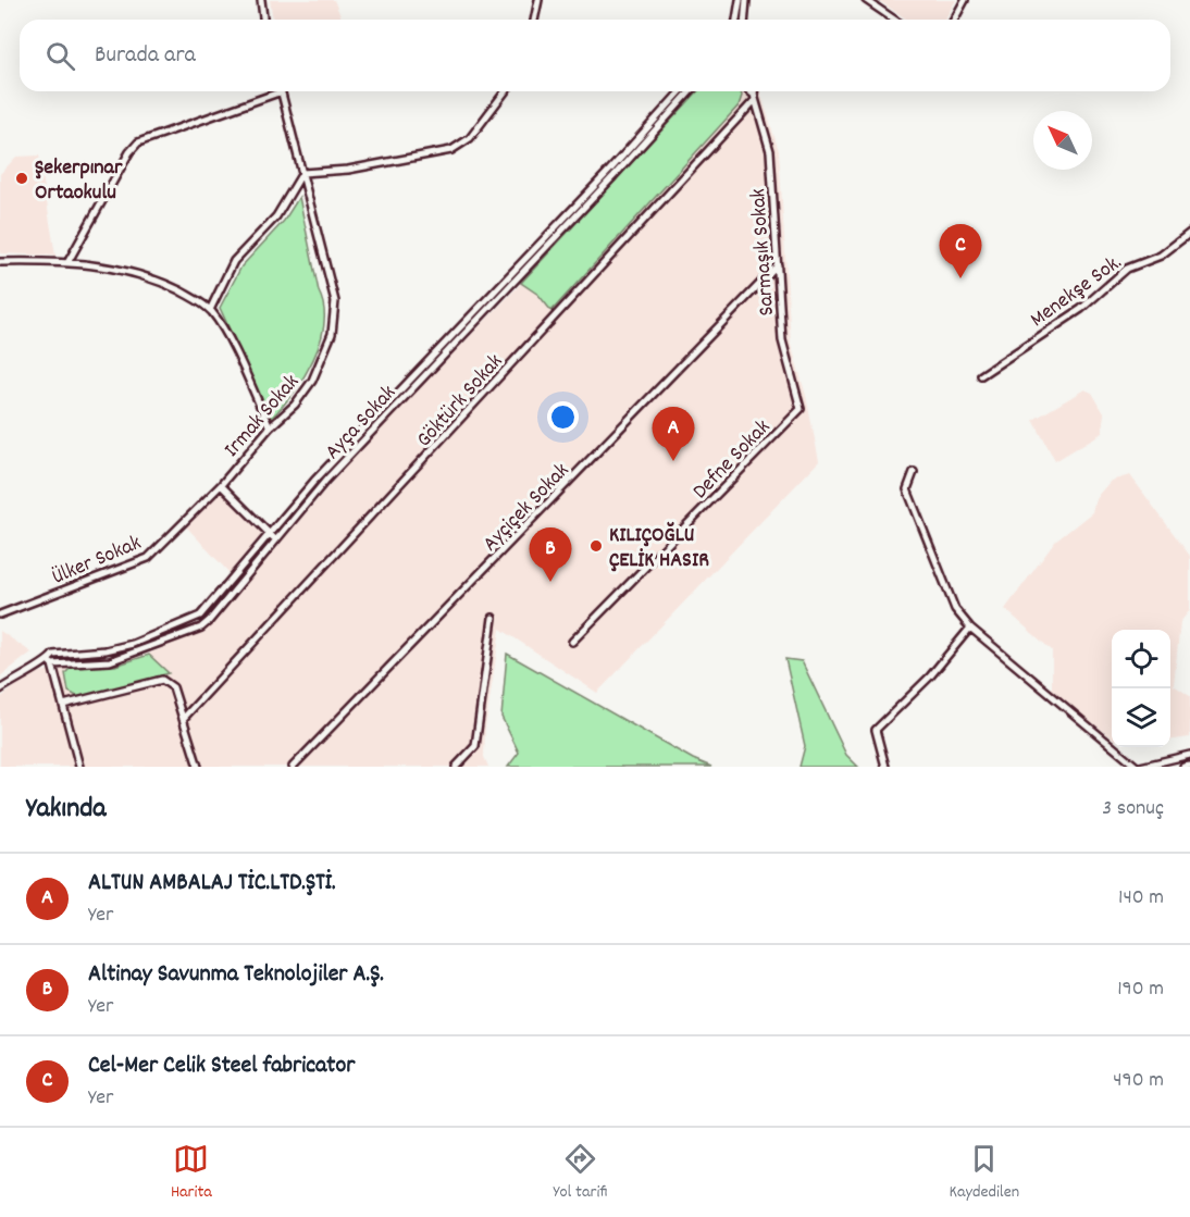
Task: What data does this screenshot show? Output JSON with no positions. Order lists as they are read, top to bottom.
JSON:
{
  "streets": {
    "street": [
      "Sarmaşık Sokak",
      "Menekşe Sok.",
      "Göktürk Sokak",
      "Irmak Sokak",
      "Ayça Sokak",
      "Defne Sokak",
      "Ayçiçek Sokak",
      "Ülker Sokak"
    ]
  },
  "crossings": [
    ["Sarmaşık Sokak", "Göktürk Sokak"],
    ["Sarmaşık Sokak", "Defne Sokak"],
    ["Sarmaşık Sokak", "Ayçiçek Sokak"],
    ["Irmak Sokak", "Ülker Sokak"]
  ],
  "places": ["Şekerpınar Ortaokulu", "KILIÇOĞLU ÇELİK HASIR"],
  "north": "top left",
  "page": {
    "search": "Burada ara",
    "pins": ["C", "A", "B"],
    "heading": ["Yakında", "3 sonuç"],
    "list": [
      {
        "mark": "A",
        "name": "ALTUN AMBALAJ TİC.LTD.ŞTİ.",
        "note": "Yer",
        "value": "140 m"
      },
      {
        "mark": "B",
        "name": "Altinay Savunma Teknolojiler A.Ş.",
        "note": "Yer",
        "value": "190 m"
      },
      {
        "mark": "C",
        "name": "Cel-Mer Celik Steel fabricator",
        "note": "Yer",
        "value": "490 m"
      }
    ],
    "nav": ["Harita", "Yol tarifi", "Kaydedilen"]
  }
}
